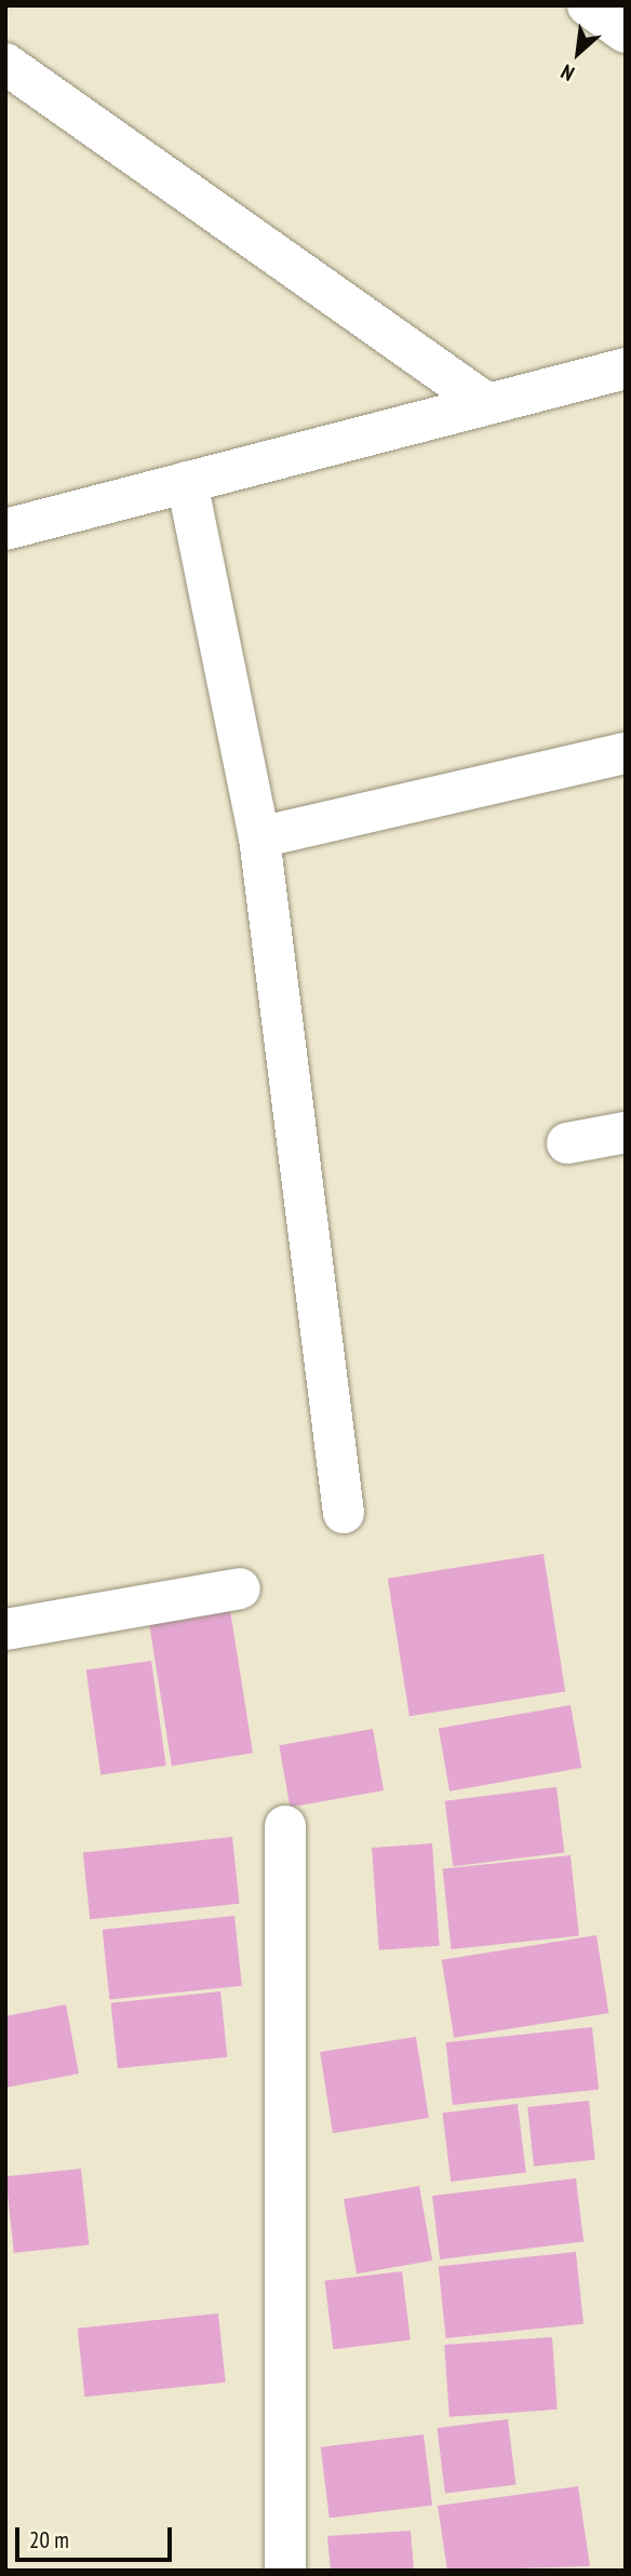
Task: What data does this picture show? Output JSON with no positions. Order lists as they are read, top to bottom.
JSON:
{
  "scale_bar": "20 m",
  "north": "bottom left"
}
